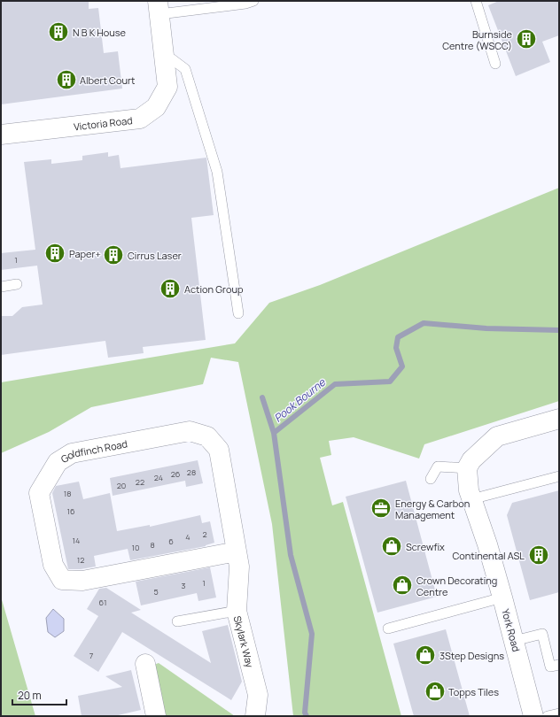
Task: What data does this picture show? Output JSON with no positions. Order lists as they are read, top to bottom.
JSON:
{
  "streets": {
    "street": [
      "Victoria Road",
      "Goldfinch Road",
      "York Road",
      "Skylark Way"
    ]
  },
  "crossings": [
    ["Goldfinch Road", "Skylark Way"]
  ],
  "water": ["Pook Bourne"],
  "places": {
    "building": [
      "N B K House",
      "Burnside Centre (WSCC)",
      "Albert Court",
      "Paper+",
      "Cirrus Laser",
      "Action Group",
      "Continental ASL"
    ],
    "office": ["Energy & Carbon Management"],
    "shop": [
      "Screwfix",
      "Crown Decorating Centre",
      "3Step Designs",
      "Topps Tiles"
    ]
  },
  "house_numbers": [
    "1",
    "28",
    "26",
    "24",
    "22",
    "20",
    "18",
    "16",
    "2",
    "4",
    "14",
    "6",
    "8",
    "10",
    "12",
    "1",
    "3",
    "5",
    "61",
    "7"
  ],
  "scale_bar": "20 m"
}
